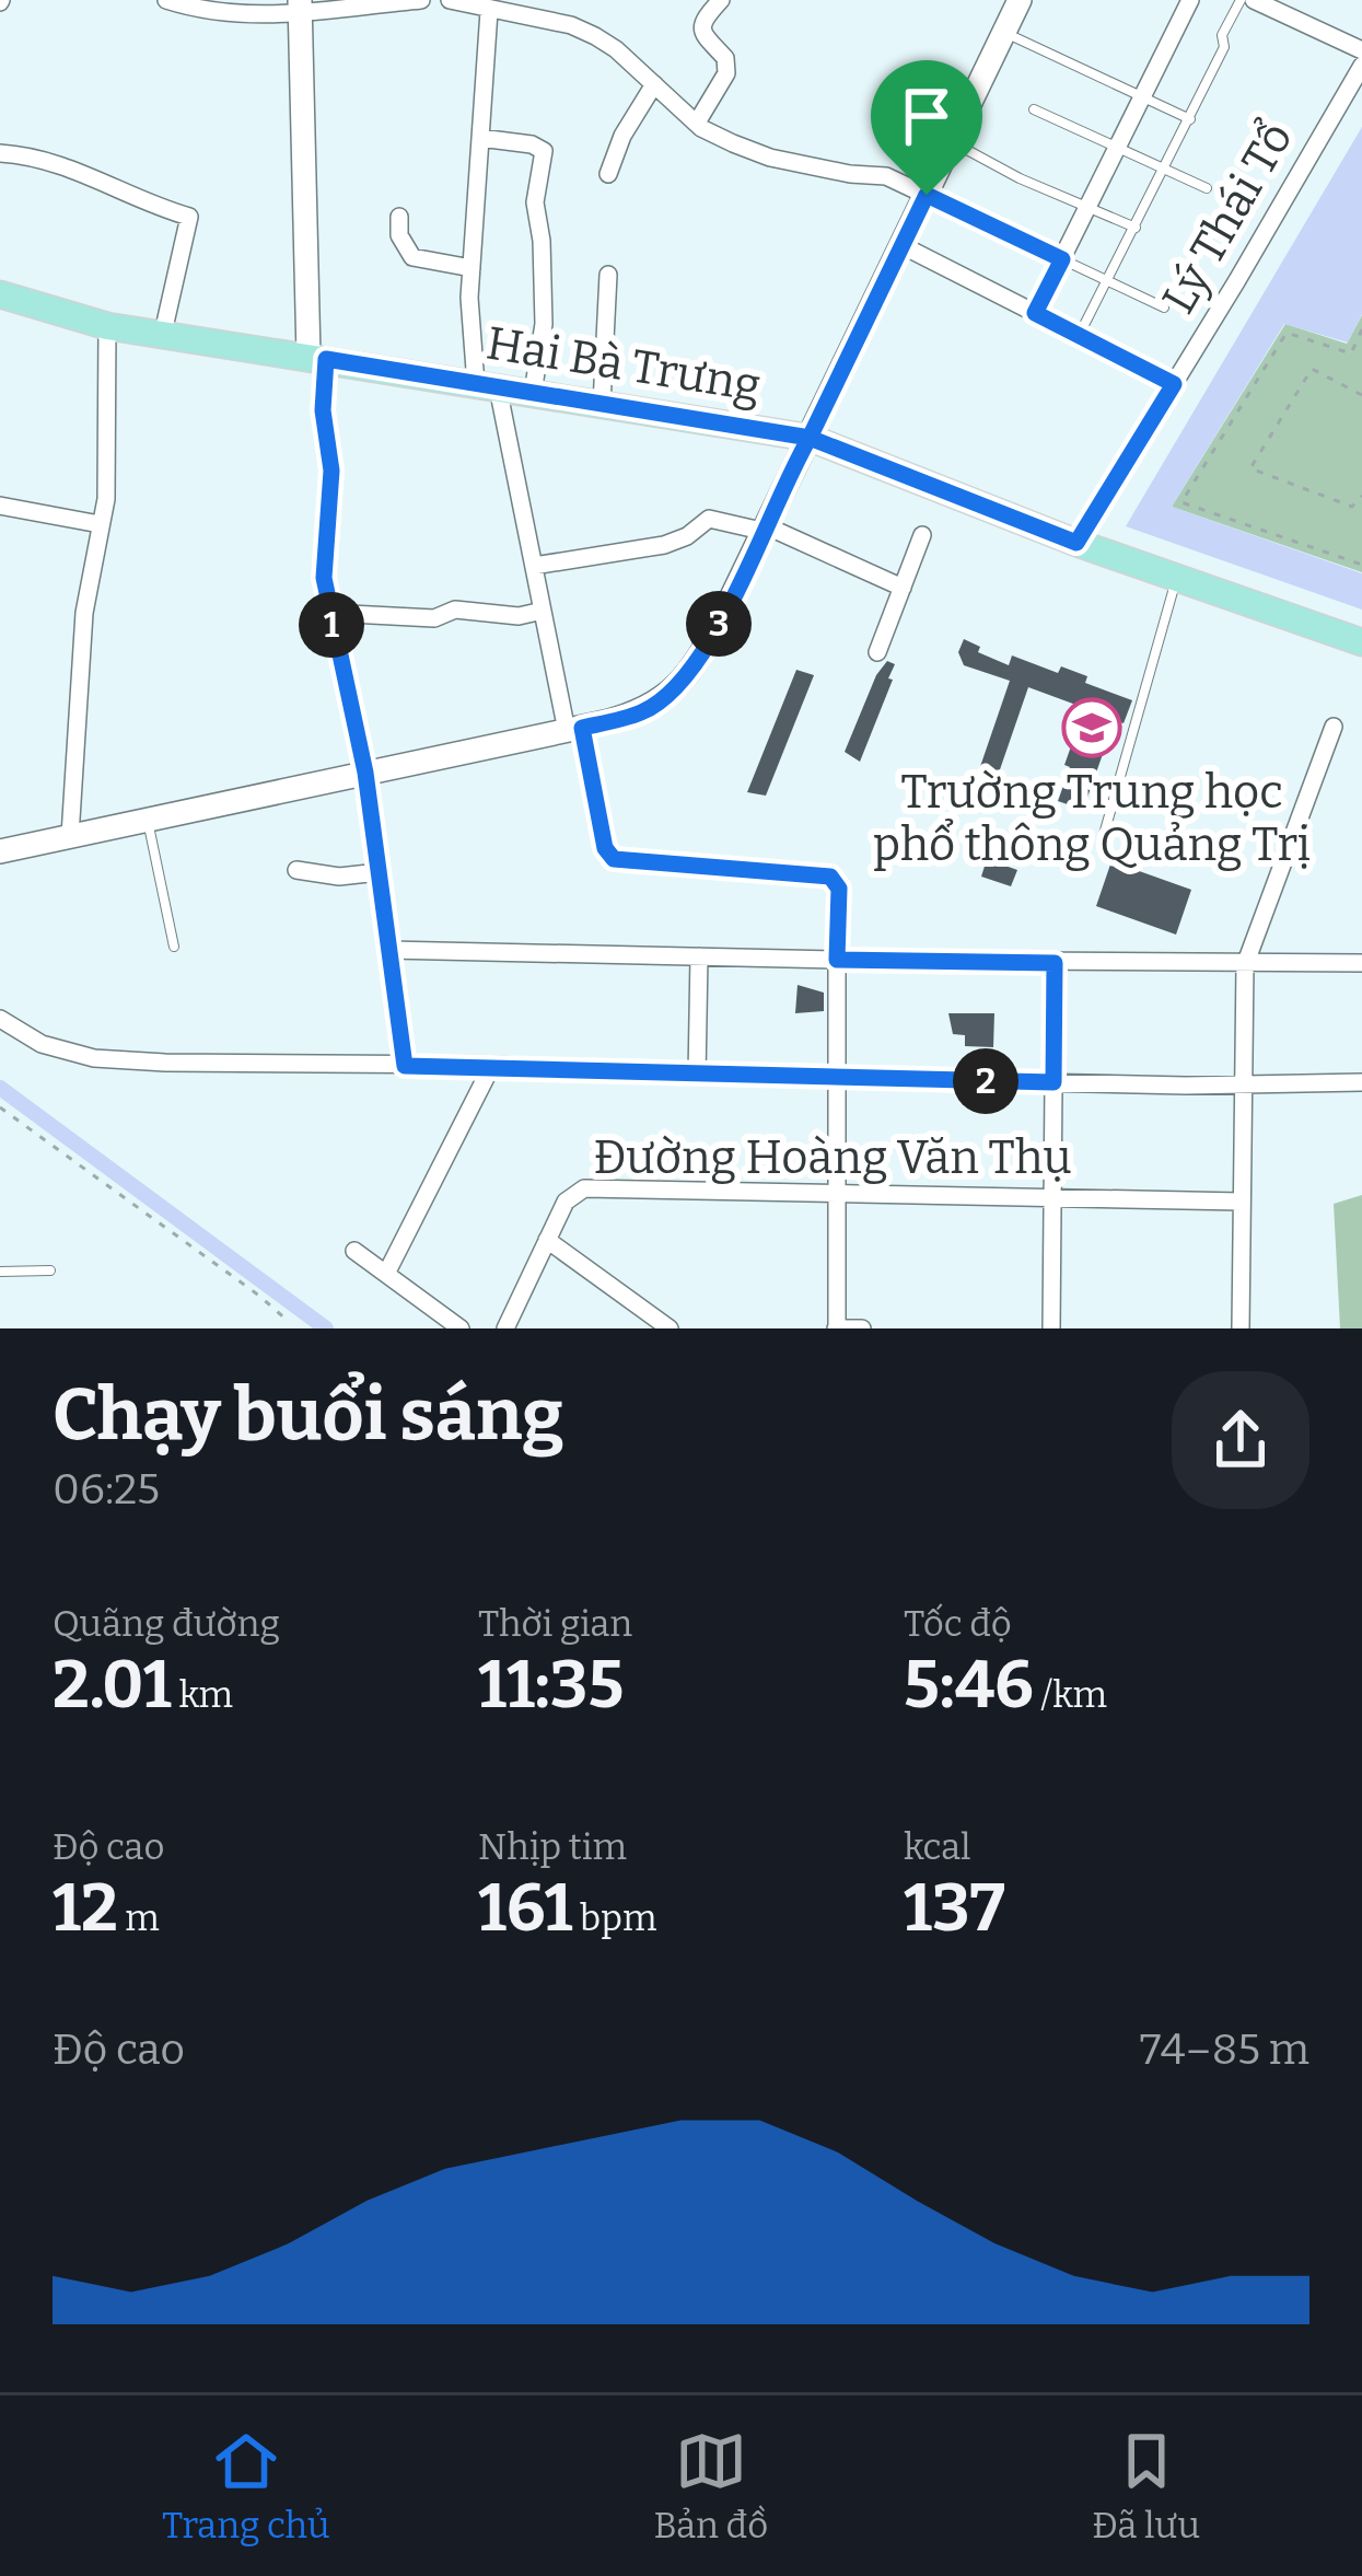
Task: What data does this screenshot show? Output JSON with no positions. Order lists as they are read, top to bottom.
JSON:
{
  "streets": {
    "main road": ["Hai Bà Trưng"],
    "street": ["Lý Thái Tổ", "Đường Hoàng Văn Thụ"]
  },
  "crossings": [
    ["Lý Thái Tổ", "Hai Bà Trưng"]
  ],
  "places": {
    "school or university": ["Trường Trung học phổ thông Quảng Trị"]
  },
  "page": {
    "pins": ["3", "1", "2"],
    "heading": ["Chạy buổi sáng", "06:25"],
    "stats": [
      ["Quãng đường", "2.01 km"],
      ["Thời gian", "11:35"],
      ["Tốc độ", "5:46 /km"],
      ["Độ cao", "12 m"],
      ["Nhịp tim", "161 bpm"],
      ["kcal", "137"]
    ],
    "chart": ["Độ cao", "74–85 m"],
    "tabs": ["Trang chủ", "Bản đồ", "Đã lưu"]
  }
}
